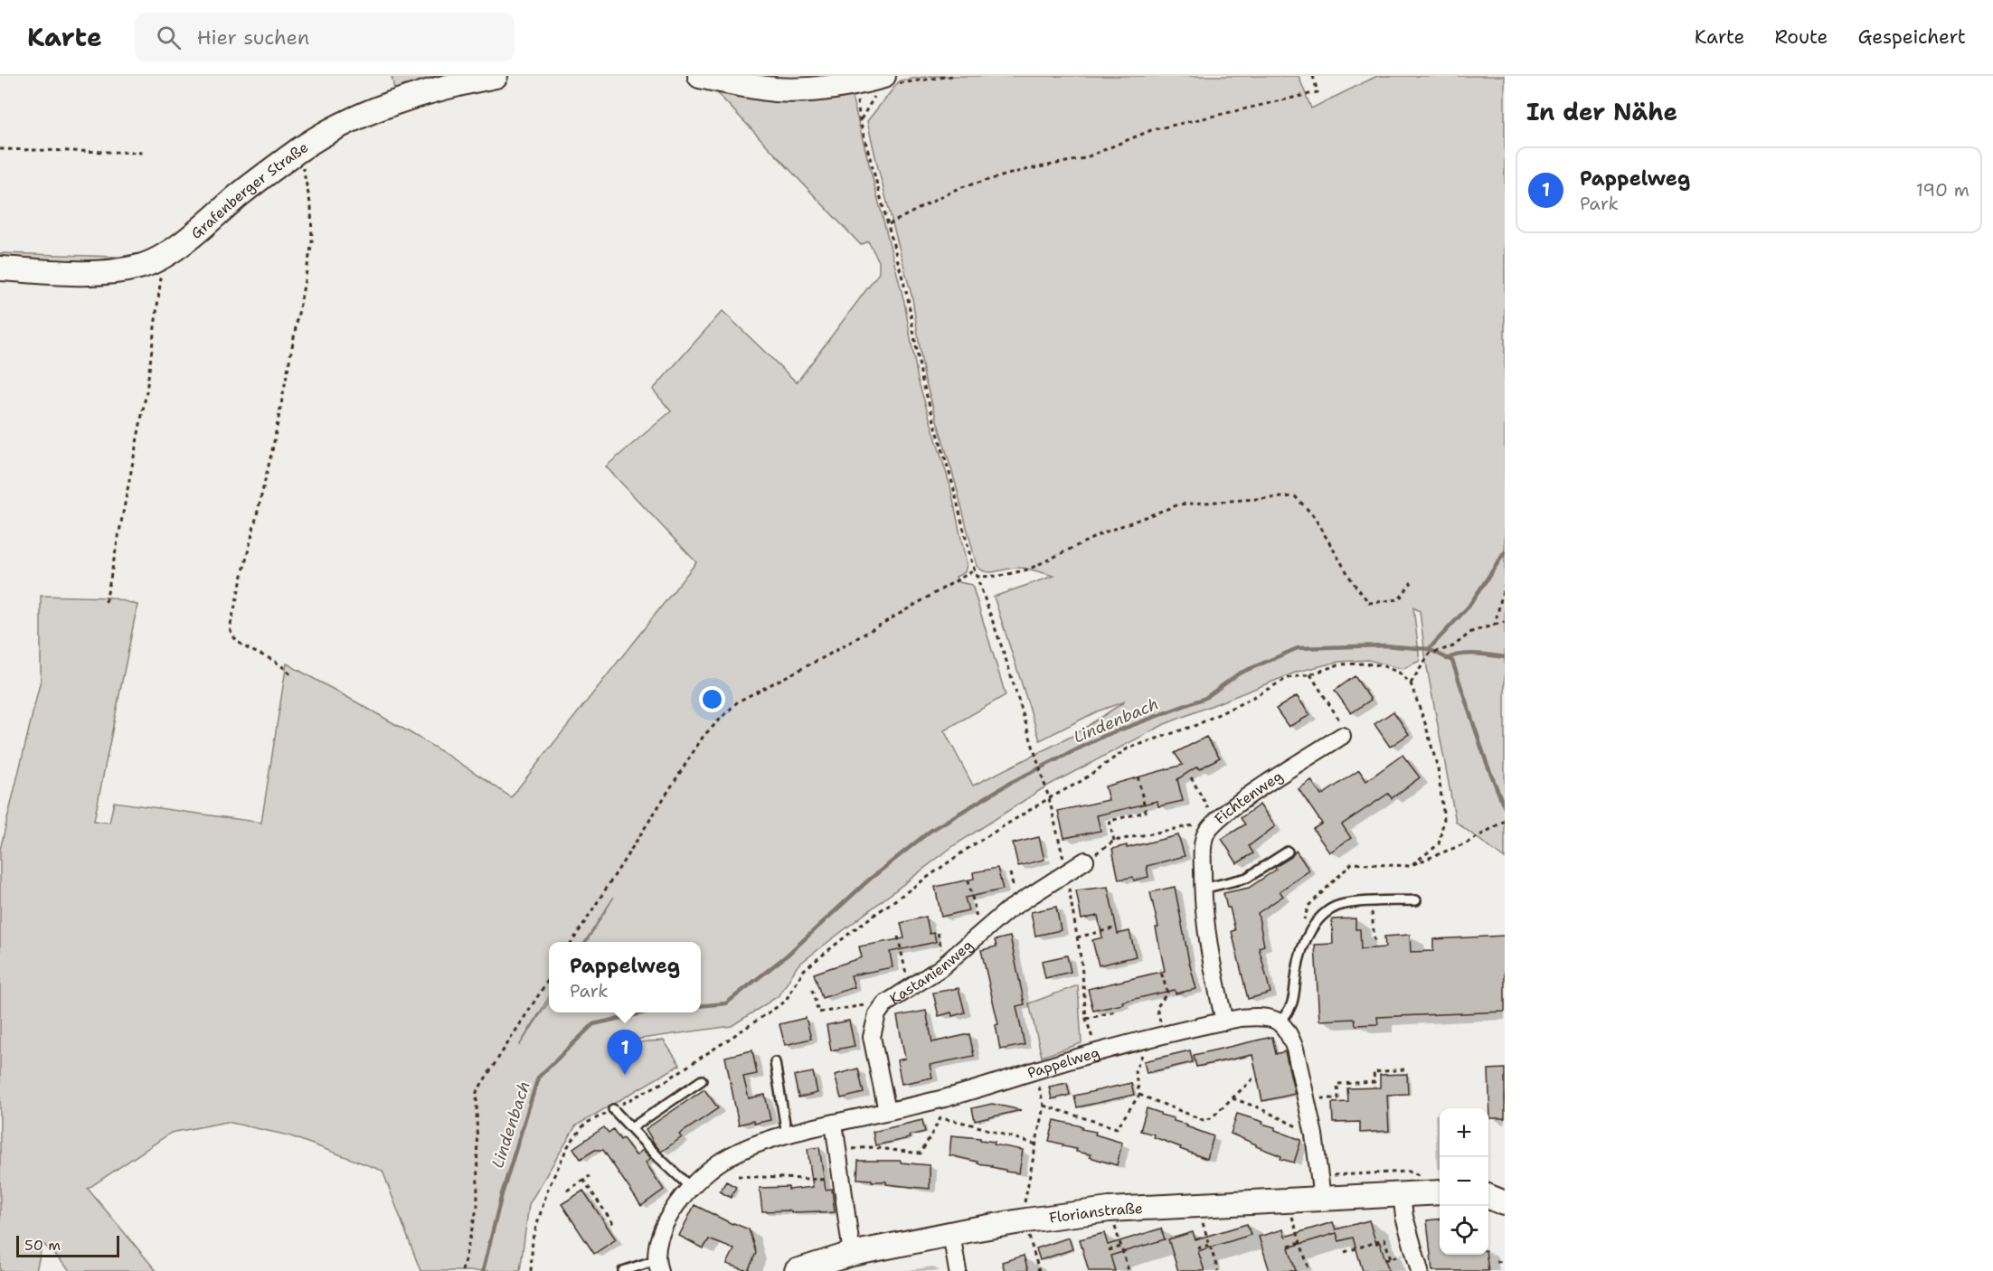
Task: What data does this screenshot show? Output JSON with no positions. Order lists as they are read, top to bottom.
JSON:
{
  "streets": {
    "street": [
      "Grafenberger Straße",
      "Fichtenweg",
      "Kastanienweg",
      "Pappelweg",
      "Florianstraße"
    ]
  },
  "crossings": [
    ["Fichtenweg", "Pappelweg"],
    ["Kastanienweg", "Pappelweg"]
  ],
  "water": ["Lindenbach"],
  "scale_bar": "50 m",
  "page": {
    "header": "Karte",
    "search": "Hier suchen",
    "nav": ["Karte", "Route", "Gespeichert"],
    "heading": "In der Nähe",
    "list": [
      {
        "mark": "1",
        "name": "Pappelweg",
        "note": "Park",
        "value": "190 m"
      }
    ],
    "popup": ["Pappelweg", "Park"],
    "pins": "1",
    "map_buttons": ["+", "−"],
    "scale": "50 m"
  }
}
